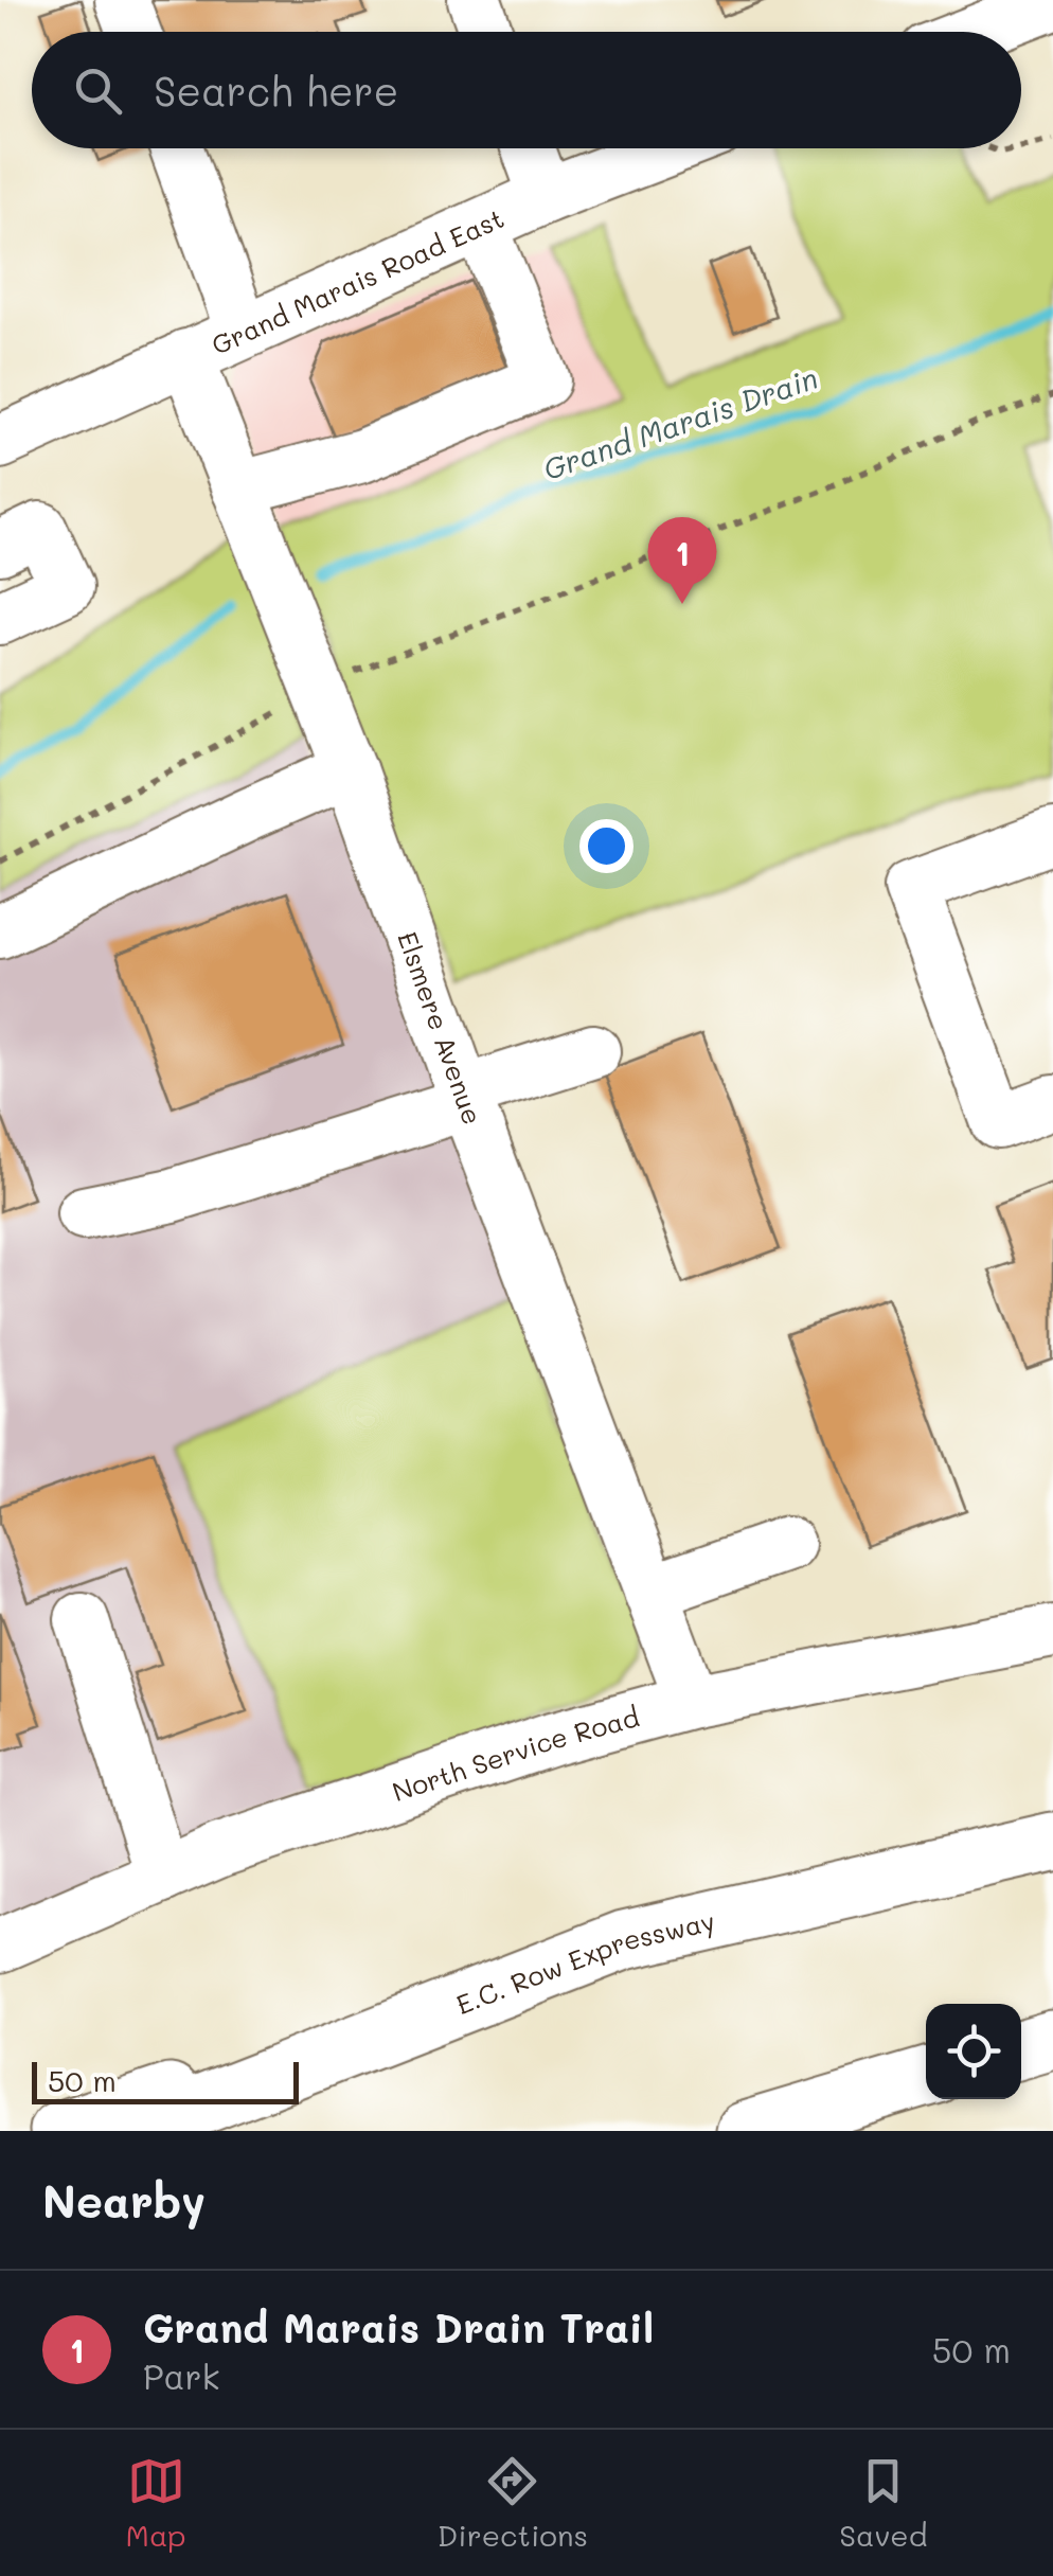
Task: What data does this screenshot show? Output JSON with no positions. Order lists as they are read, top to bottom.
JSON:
{
  "streets": {
    "highway": ["E.C. Row Expressway"],
    "street": ["Grand Marais Road East", "Elsmere Avenue", "North Service Road"]
  },
  "crossings": [
    ["Grand Marais Road East", "Elsmere Avenue"],
    ["Elsmere Avenue", "North Service Road"]
  ],
  "water": ["Grand Marais Drain"],
  "scale_bar": "50 m",
  "page": {
    "search": "Search here",
    "pins": "1",
    "scale": "50 m",
    "heading": "Nearby",
    "list": [
      {
        "mark": "1",
        "name": "Grand Marais Drain Trail",
        "note": "Park",
        "value": "50 m"
      }
    ],
    "nav": ["Map", "Directions", "Saved"]
  }
}
